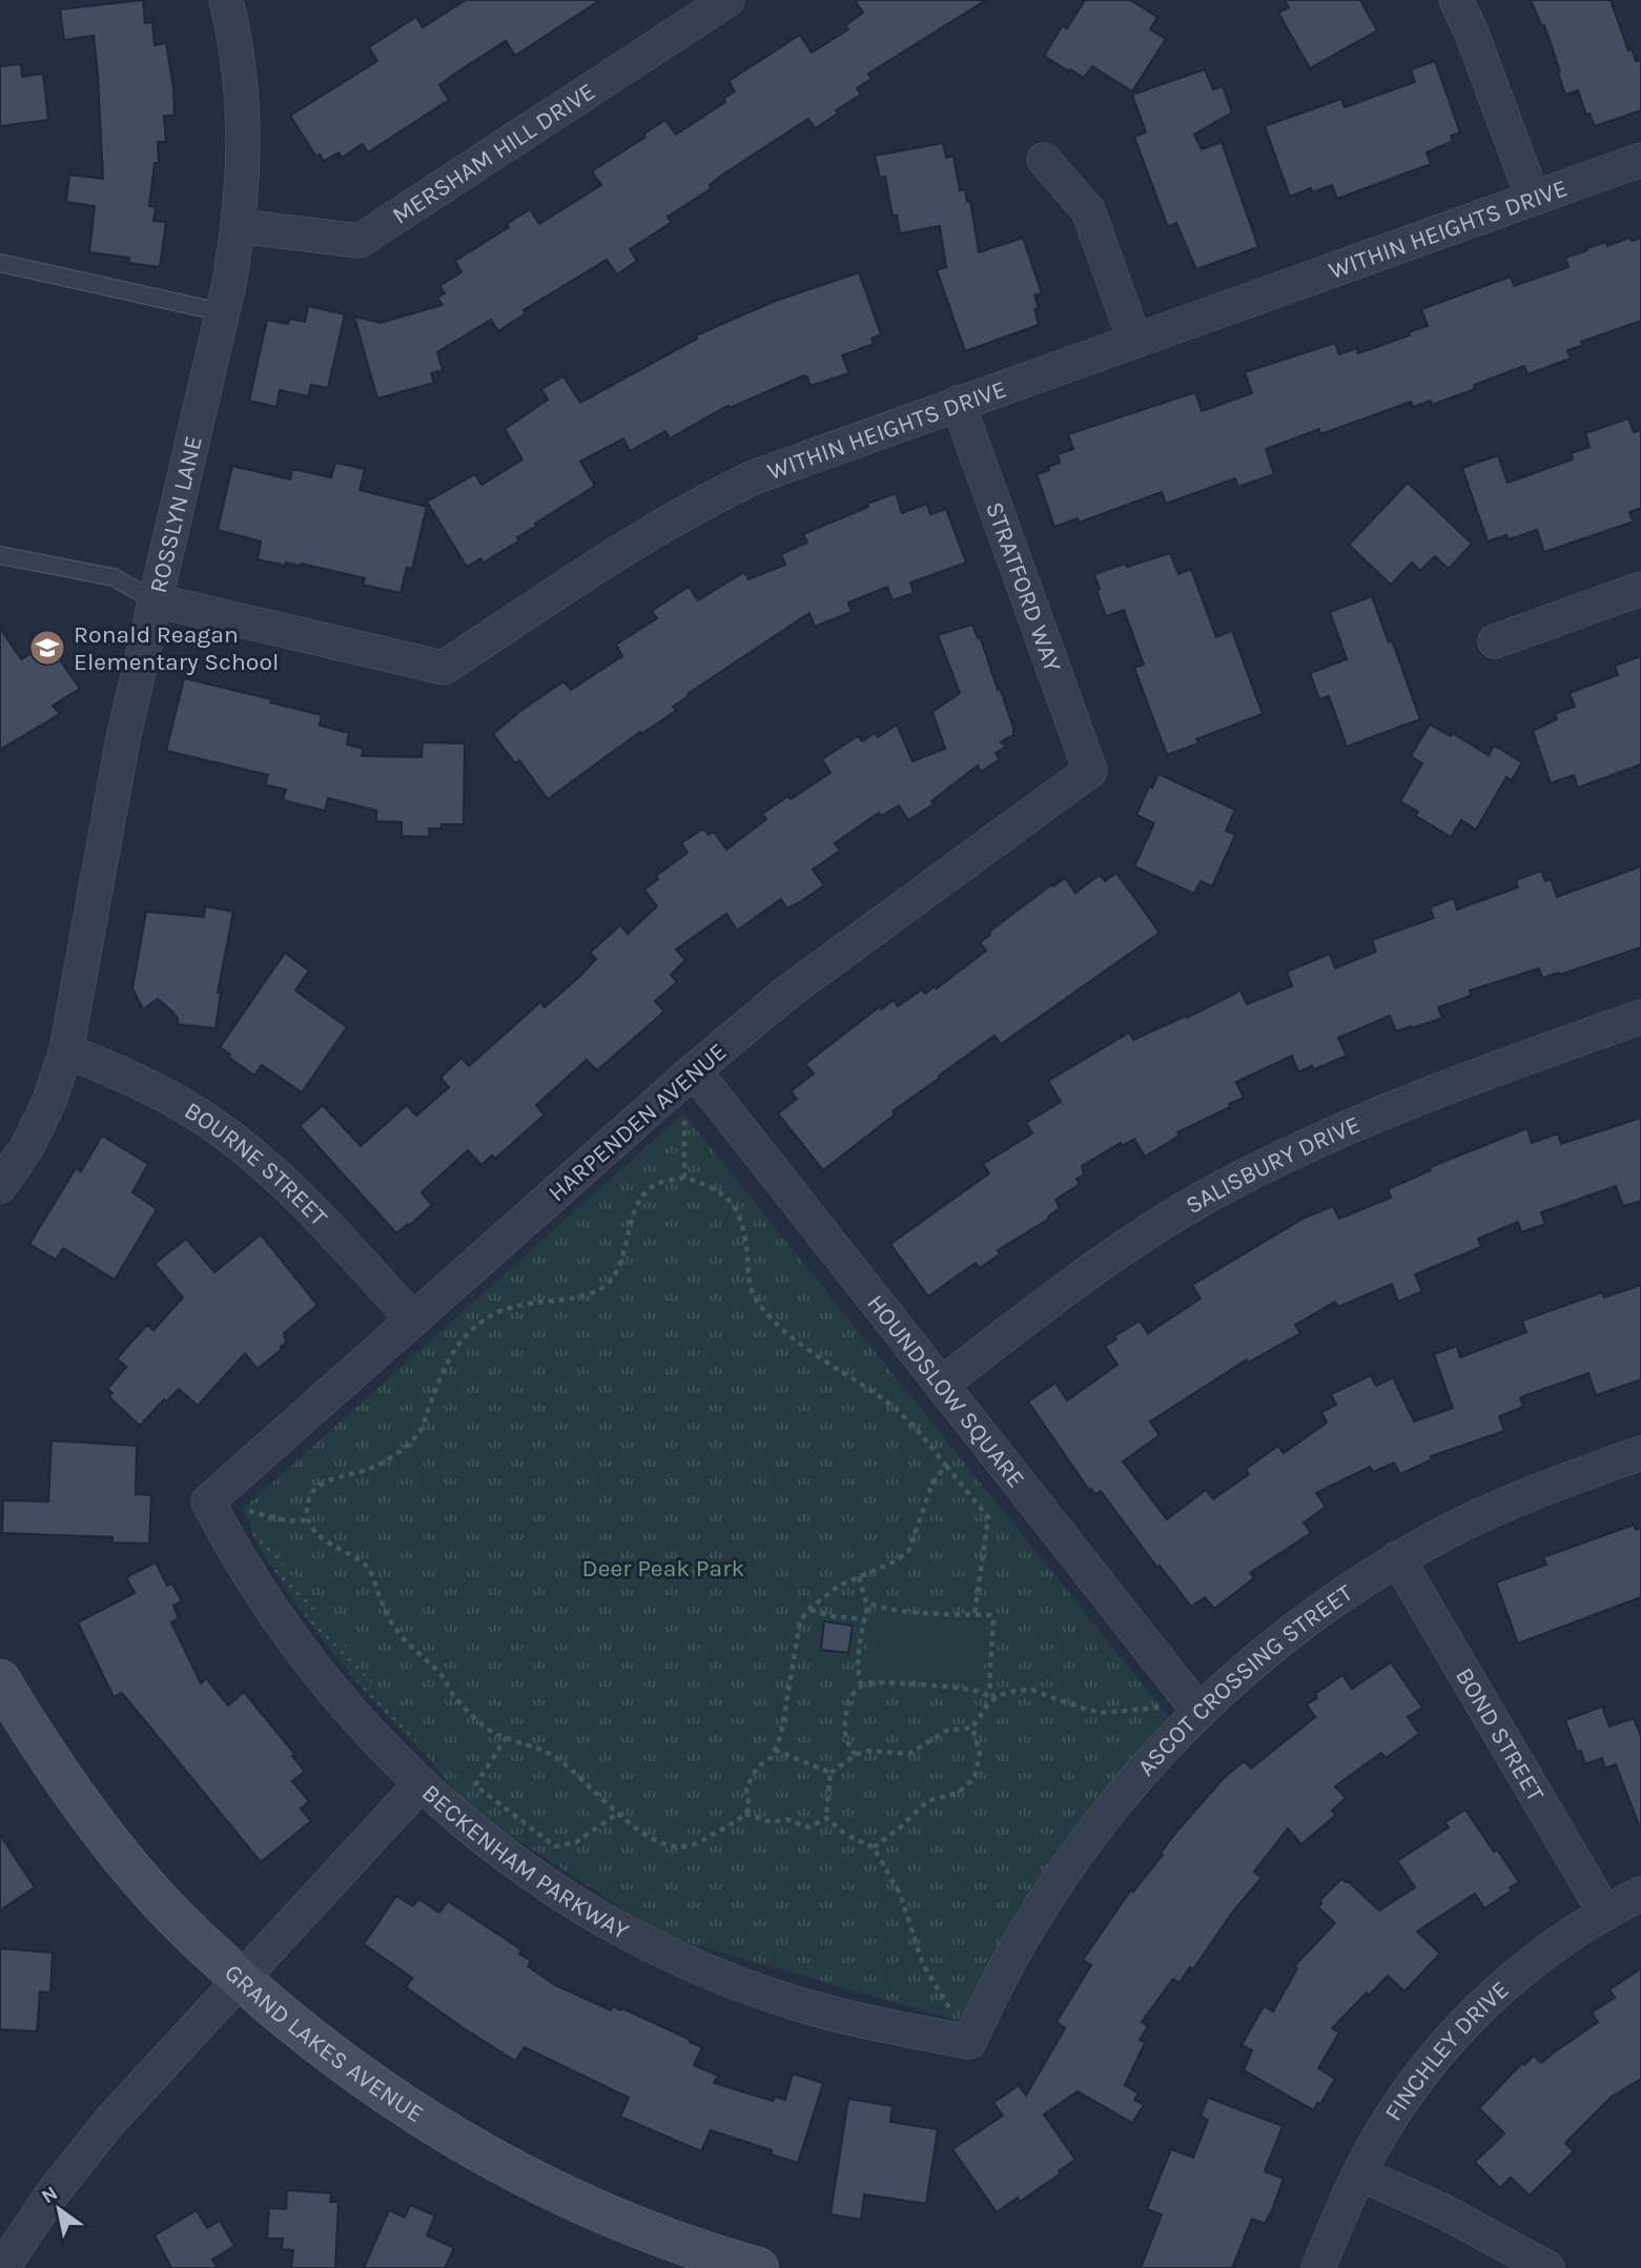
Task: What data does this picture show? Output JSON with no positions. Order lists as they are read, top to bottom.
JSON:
{
  "streets": {
    "street": [
      "MERSHAM HILL DRIVE",
      "WITHIN HEIGHTS DRIVE",
      "ROSSLYN LANE",
      "STRATFORD WAY",
      "HARPENDEN AVENUE",
      "BOURNE STREET",
      "SALISBURY DRIVE",
      "HOUNDSLOW SQUARE",
      "ASCOT CROSSING STREET",
      "BOND STREET",
      "BECKENHAM PARKWAY",
      "GRAND LAKES AVENUE",
      "FINCHLEY DRIVE"
    ]
  },
  "crossings": [
    ["MERSHAM HILL DRIVE", "ROSSLYN LANE"],
    ["WITHIN HEIGHTS DRIVE", "ROSSLYN LANE"],
    ["WITHIN HEIGHTS DRIVE", "STRATFORD WAY"],
    ["ROSSLYN LANE", "BOURNE STREET"],
    ["STRATFORD WAY", "HARPENDEN AVENUE"],
    ["HARPENDEN AVENUE", "BOURNE STREET"],
    ["HARPENDEN AVENUE", "HOUNDSLOW SQUARE"],
    ["HARPENDEN AVENUE", "BECKENHAM PARKWAY"],
    ["SALISBURY DRIVE", "HOUNDSLOW SQUARE"],
    ["HOUNDSLOW SQUARE", "ASCOT CROSSING STREET"],
    ["ASCOT CROSSING STREET", "BOND STREET"],
    ["ASCOT CROSSING STREET", "BECKENHAM PARKWAY"],
    ["BOND STREET", "FINCHLEY DRIVE"]
  ],
  "parks": ["Deer Peak Park"],
  "places": {
    "school or university": ["Ronald Reagan Elementary School"]
  },
  "north": "top left"
}
